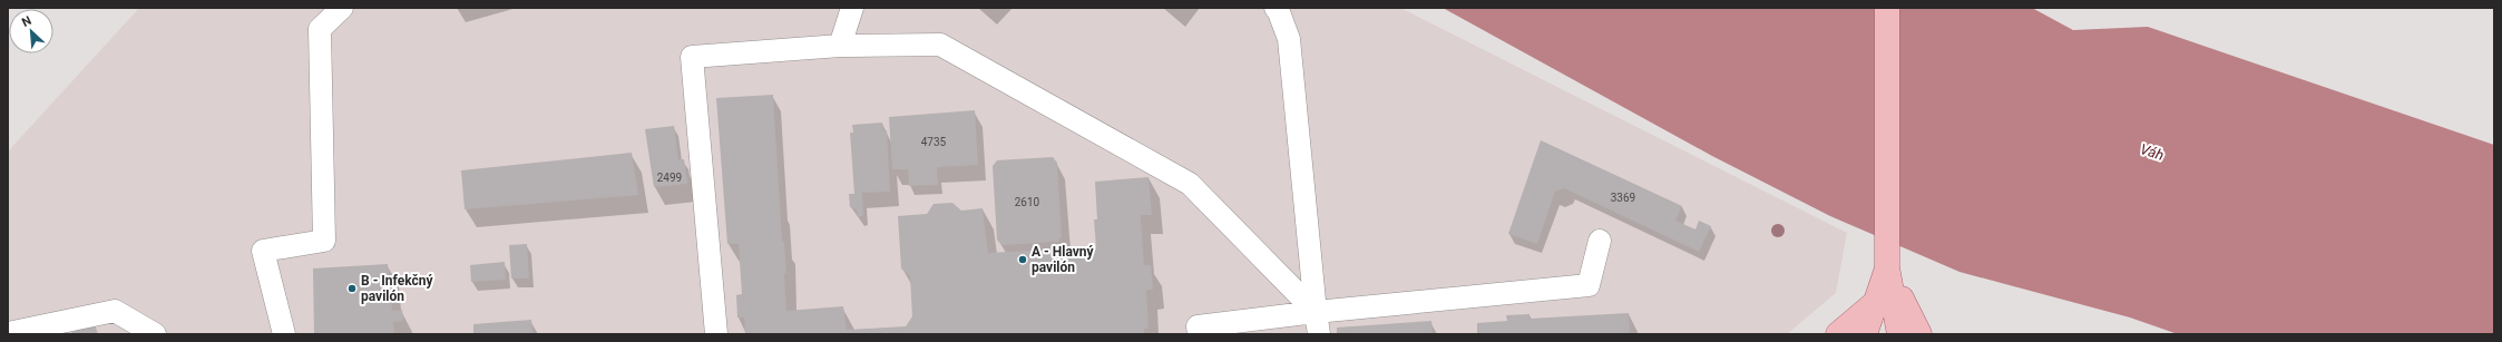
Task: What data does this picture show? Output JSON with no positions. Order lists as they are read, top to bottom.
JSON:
{
  "water": ["Váh"],
  "places": ["A - Hlavný pavilón", "B - Infekčný pavilón"],
  "house_numbers": [
    "4735",
    "2499",
    "3369",
    "2610"
  ],
  "north": "top left"
}
